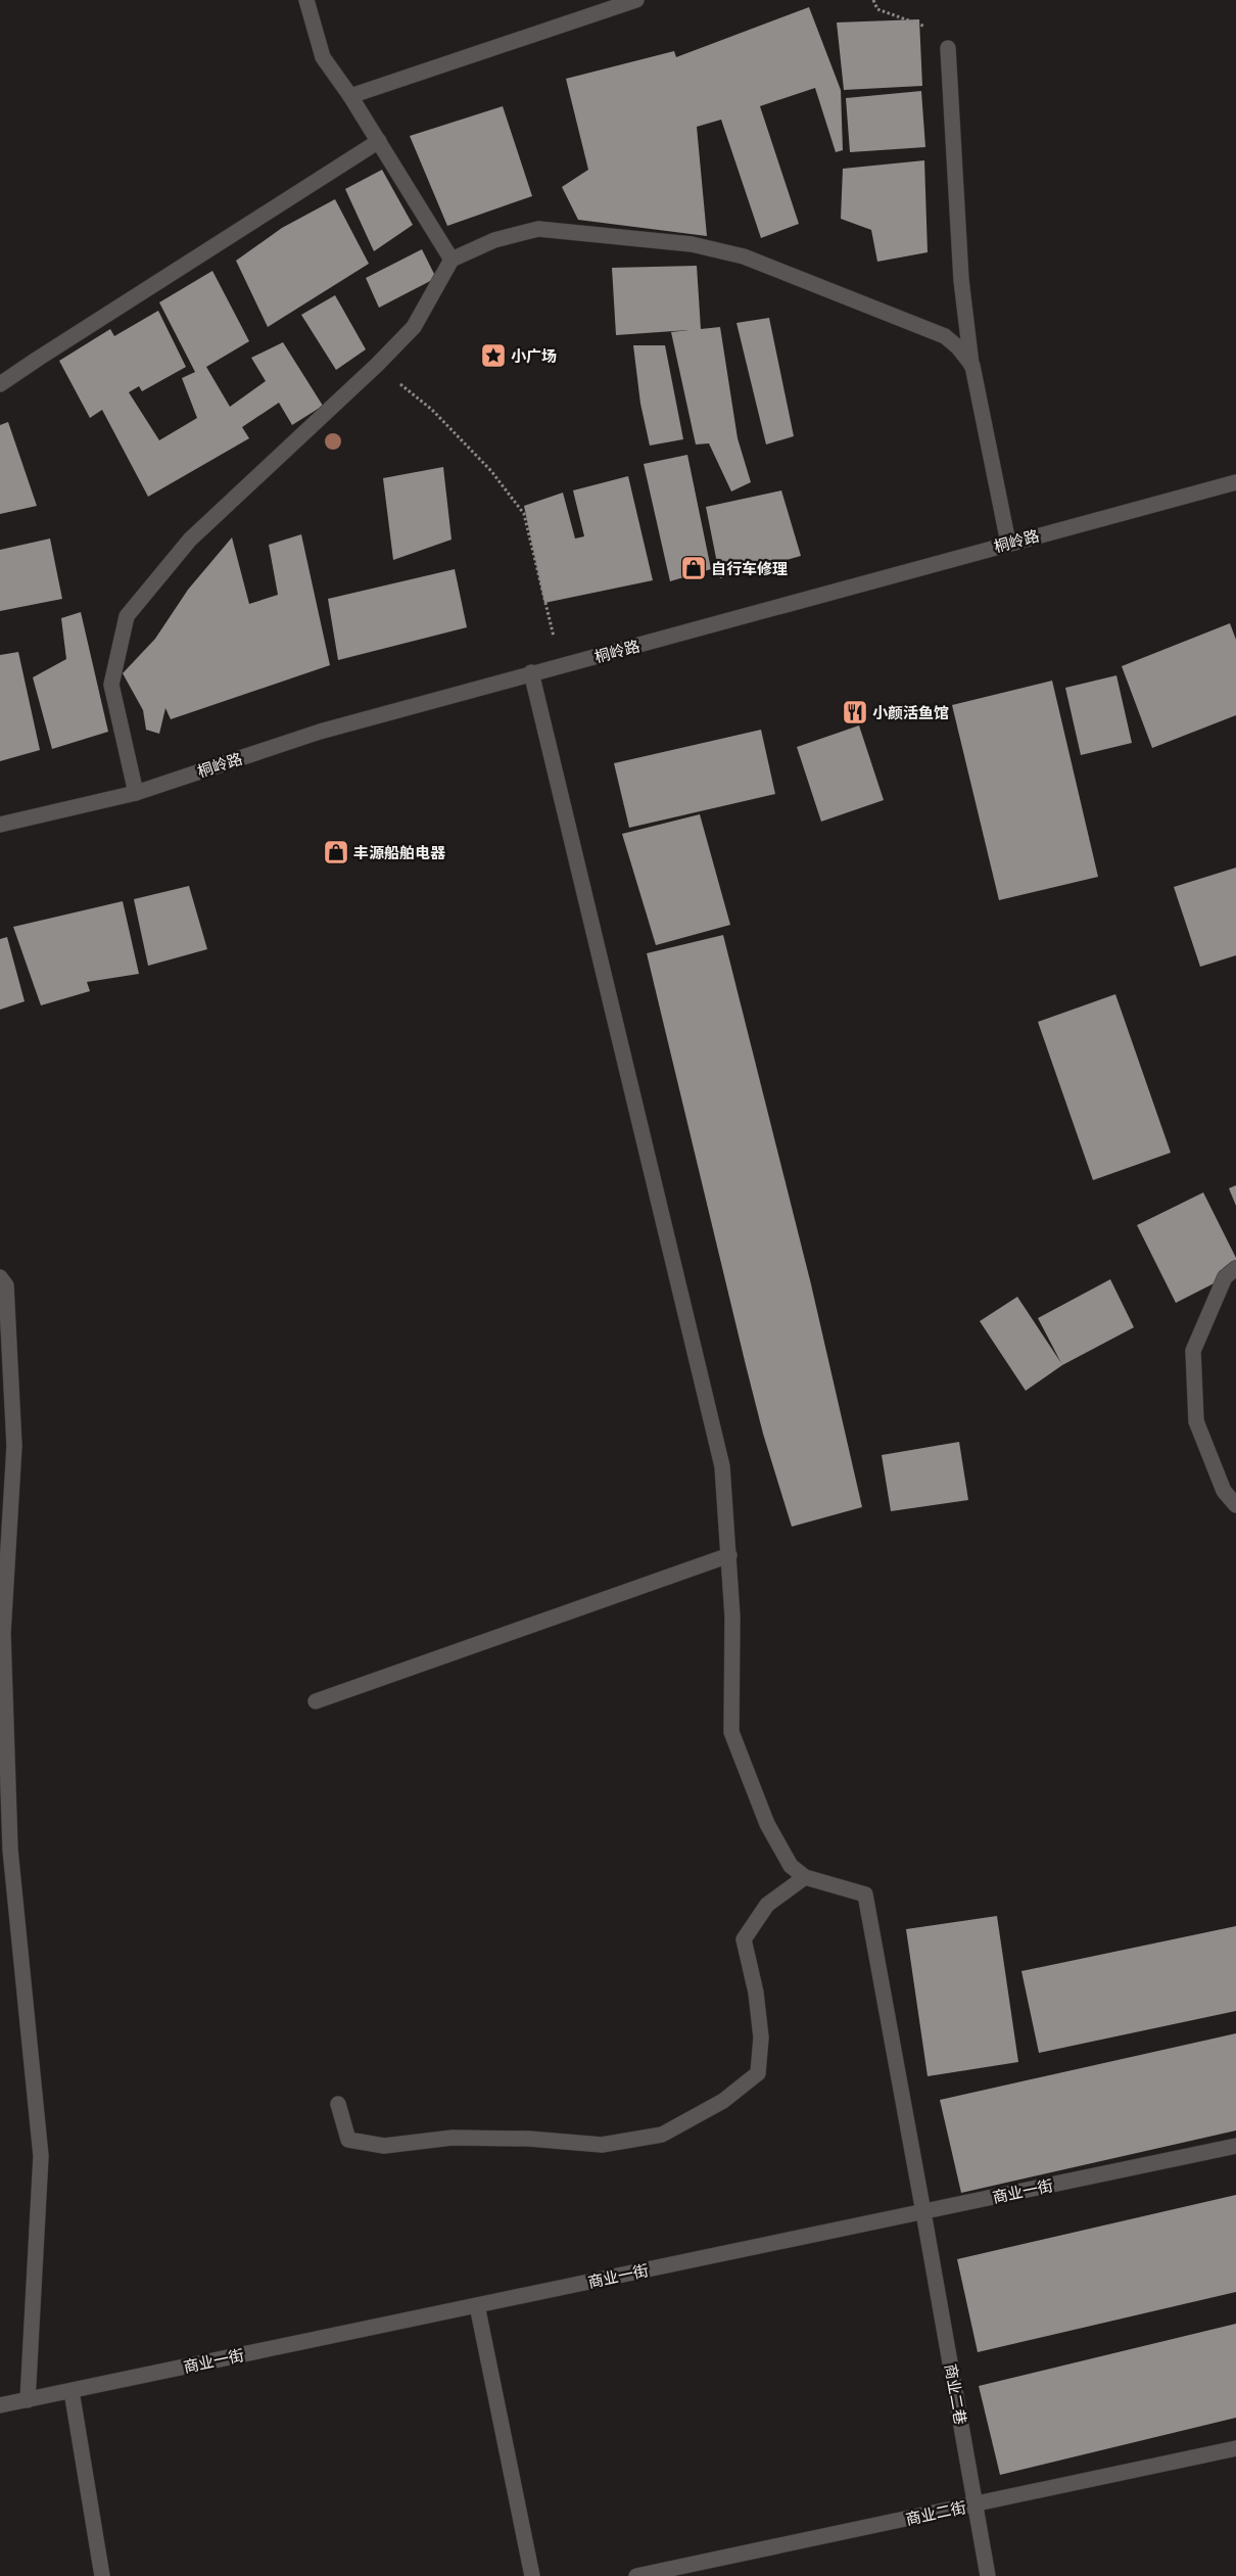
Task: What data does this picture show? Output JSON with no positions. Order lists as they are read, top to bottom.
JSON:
{
  "streets": {
    "street": [
      "桐岭路",
      "商业一街",
      "商业二巷",
      "商业二街"
    ]
  },
  "crossings": [
    ["商业一街", "商业二巷"],
    ["商业二巷", "商业二街"]
  ],
  "places": {
    "place": ["小广场"],
    "shop": ["自行车修理", "丰源船舶电器"],
    "restaurant": ["小颜活鱼馆"]
  }
}
